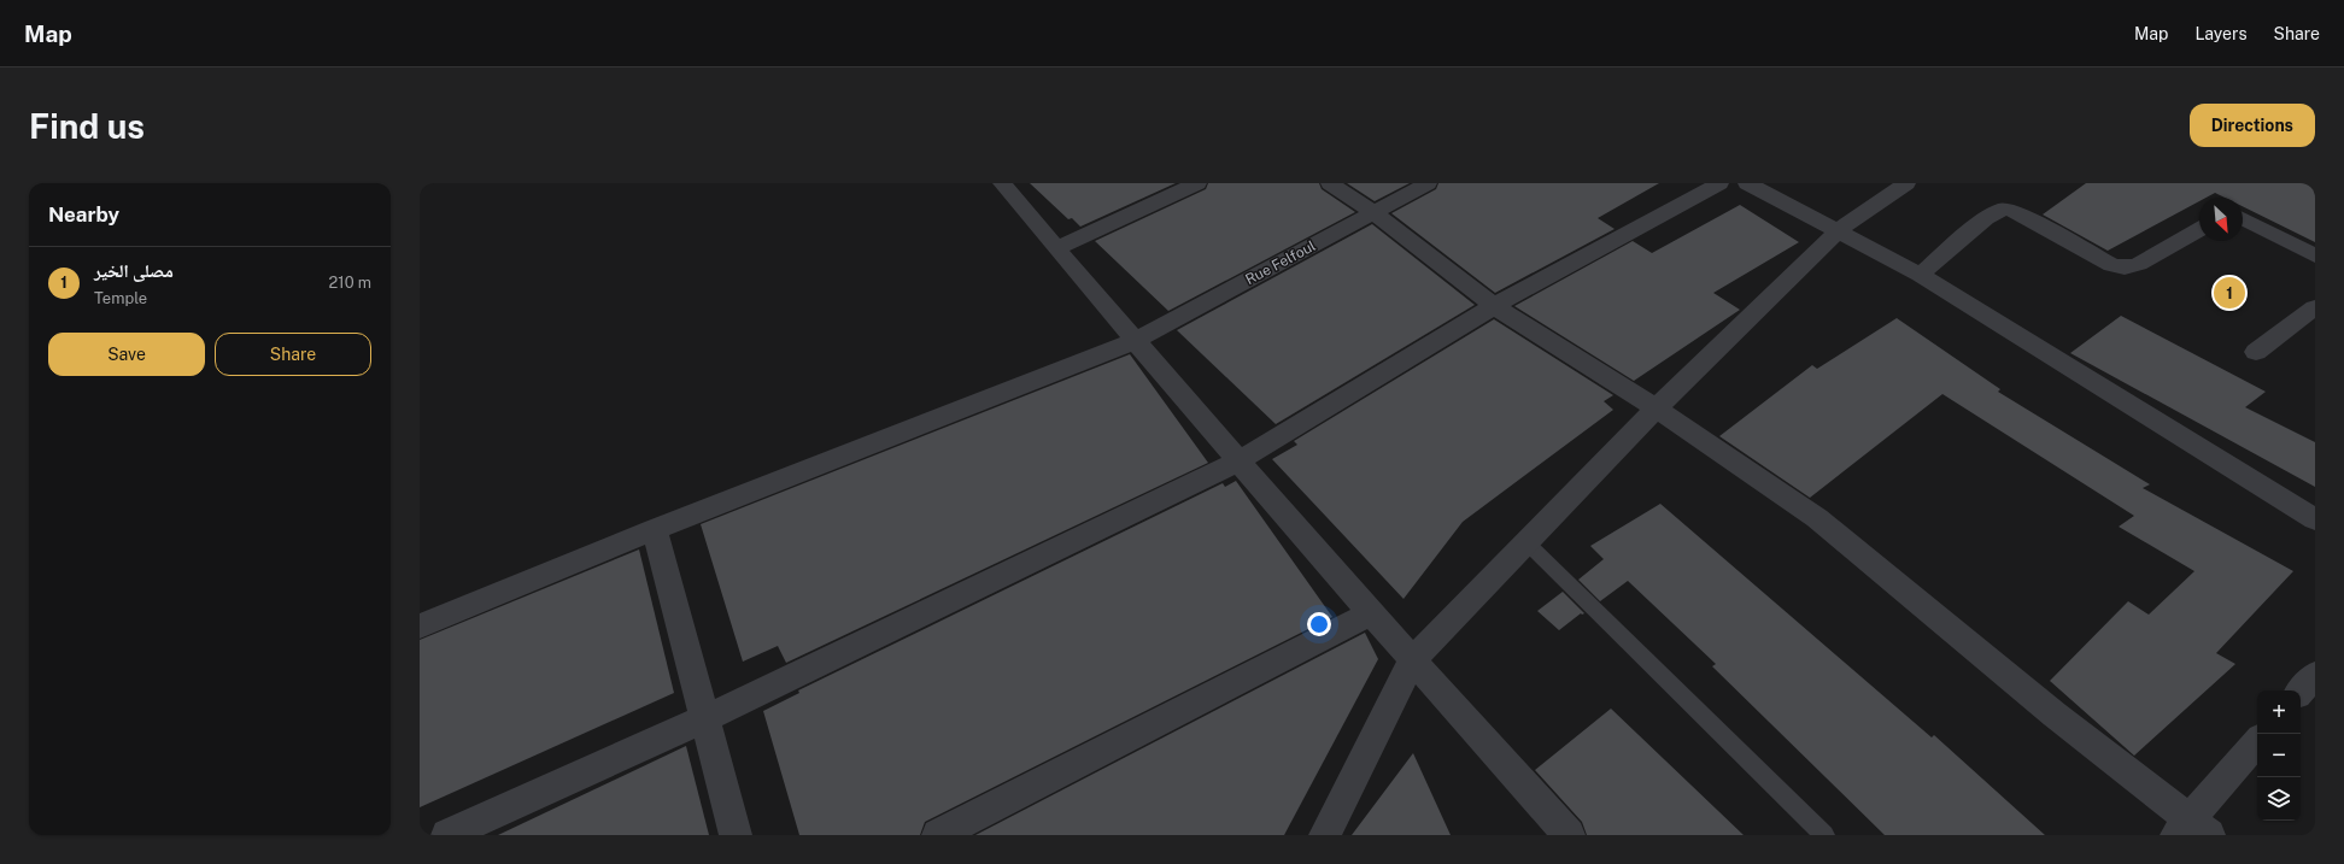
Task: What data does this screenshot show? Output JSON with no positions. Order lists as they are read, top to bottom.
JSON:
{
  "streets": {
    "street": ["Rue Felfoul"]
  },
  "north": "bottom right",
  "page": {
    "header": "Map",
    "nav": ["Map", "Layers", "Share"],
    "buttons": [
      "Directions",
      ["Save", "Share"]
    ],
    "title": "Find us",
    "heading": "Nearby",
    "list": [
      {
        "mark": "1",
        "name": "مصلى الخير",
        "note": "Temple",
        "value": "210 m"
      }
    ],
    "pins": "1",
    "map_buttons": ["+", "−"]
  }
}
